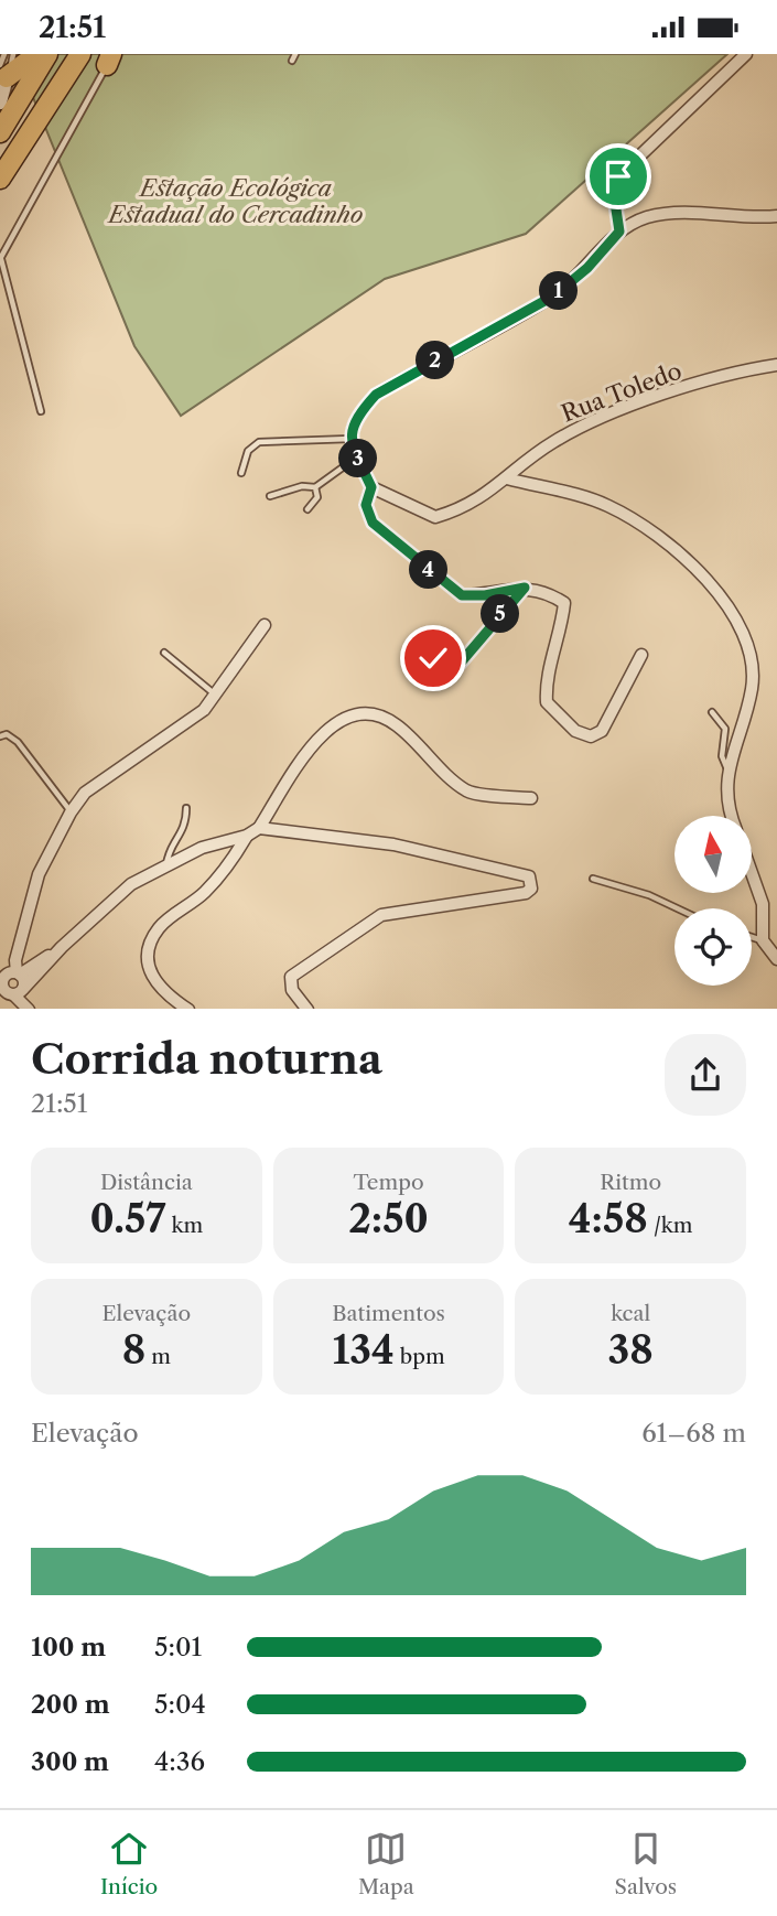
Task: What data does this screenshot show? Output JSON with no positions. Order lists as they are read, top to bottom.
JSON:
{
  "streets": {
    "street": ["Rua Toledo"]
  },
  "parks": ["Estação Ecológica Estadual do Cercadinho"],
  "north": "top",
  "page": {
    "status": "21:51",
    "pins": [
      "1",
      "2",
      "3",
      "4",
      "5"
    ],
    "heading": ["Corrida noturna", "21:51"],
    "stats": [
      ["Distância", "0.57 km"],
      ["Tempo", "2:50"],
      ["Ritmo", "4:58 /km"],
      ["Elevação", "8 m"],
      ["Batimentos", "134 bpm"],
      ["kcal", "38"]
    ],
    "chart": ["Elevação", "61–68 m"],
    "list": [
      {
        "name": "100 m",
        "note": "5:01"
      },
      {
        "name": "200 m",
        "note": "5:04"
      },
      {
        "name": "300 m",
        "note": "4:36"
      }
    ],
    "tabs": ["Início", "Mapa", "Salvos"]
  }
}
